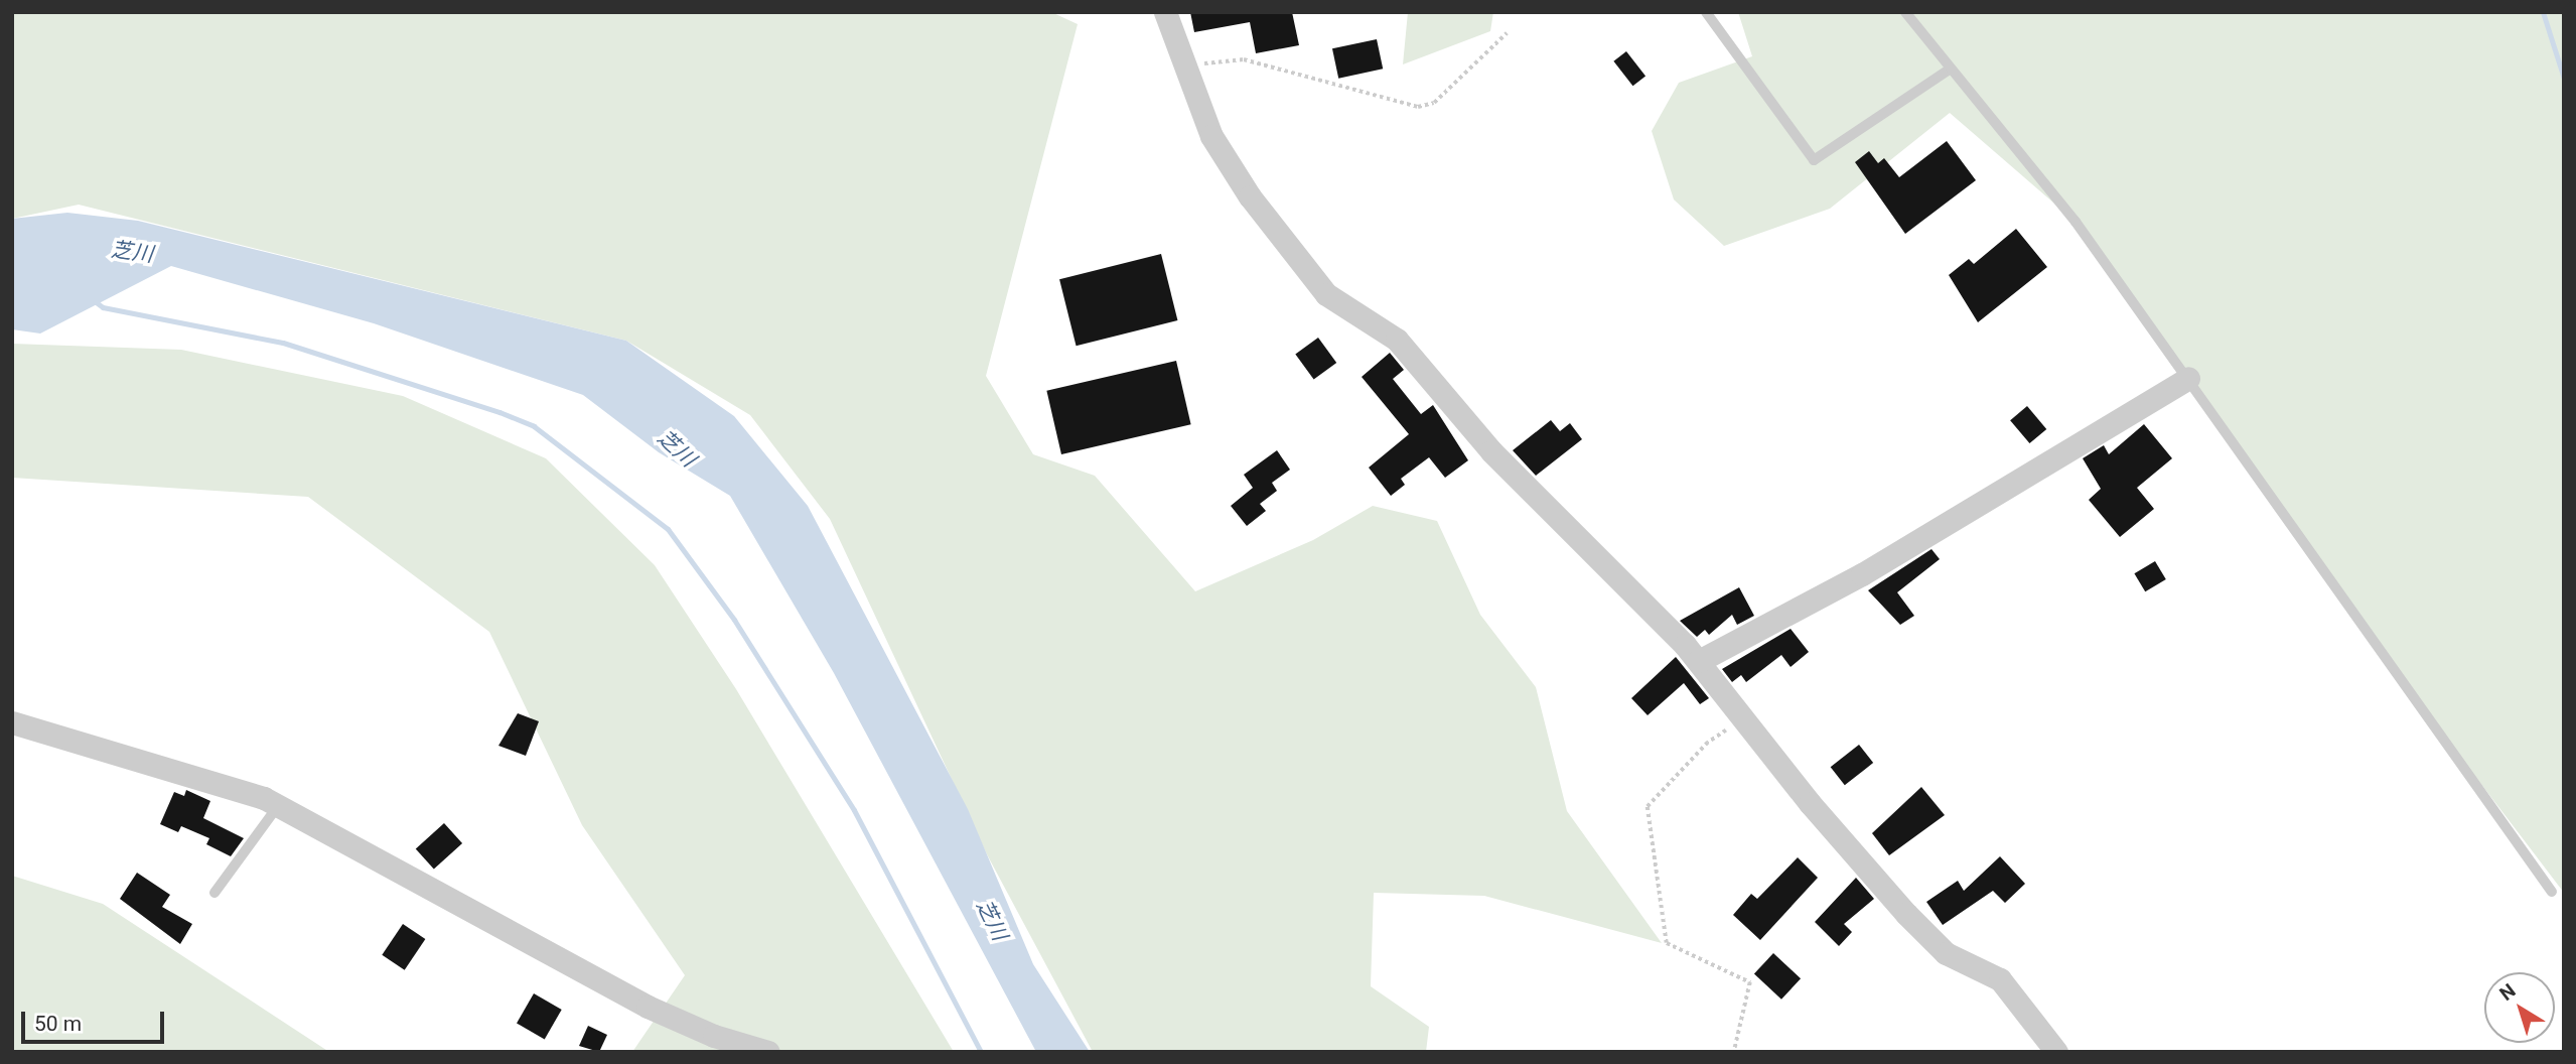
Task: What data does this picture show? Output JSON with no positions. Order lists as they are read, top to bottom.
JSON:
{
  "water": ["芝川"],
  "scale_bar": "50 m",
  "north": "top left"
}
